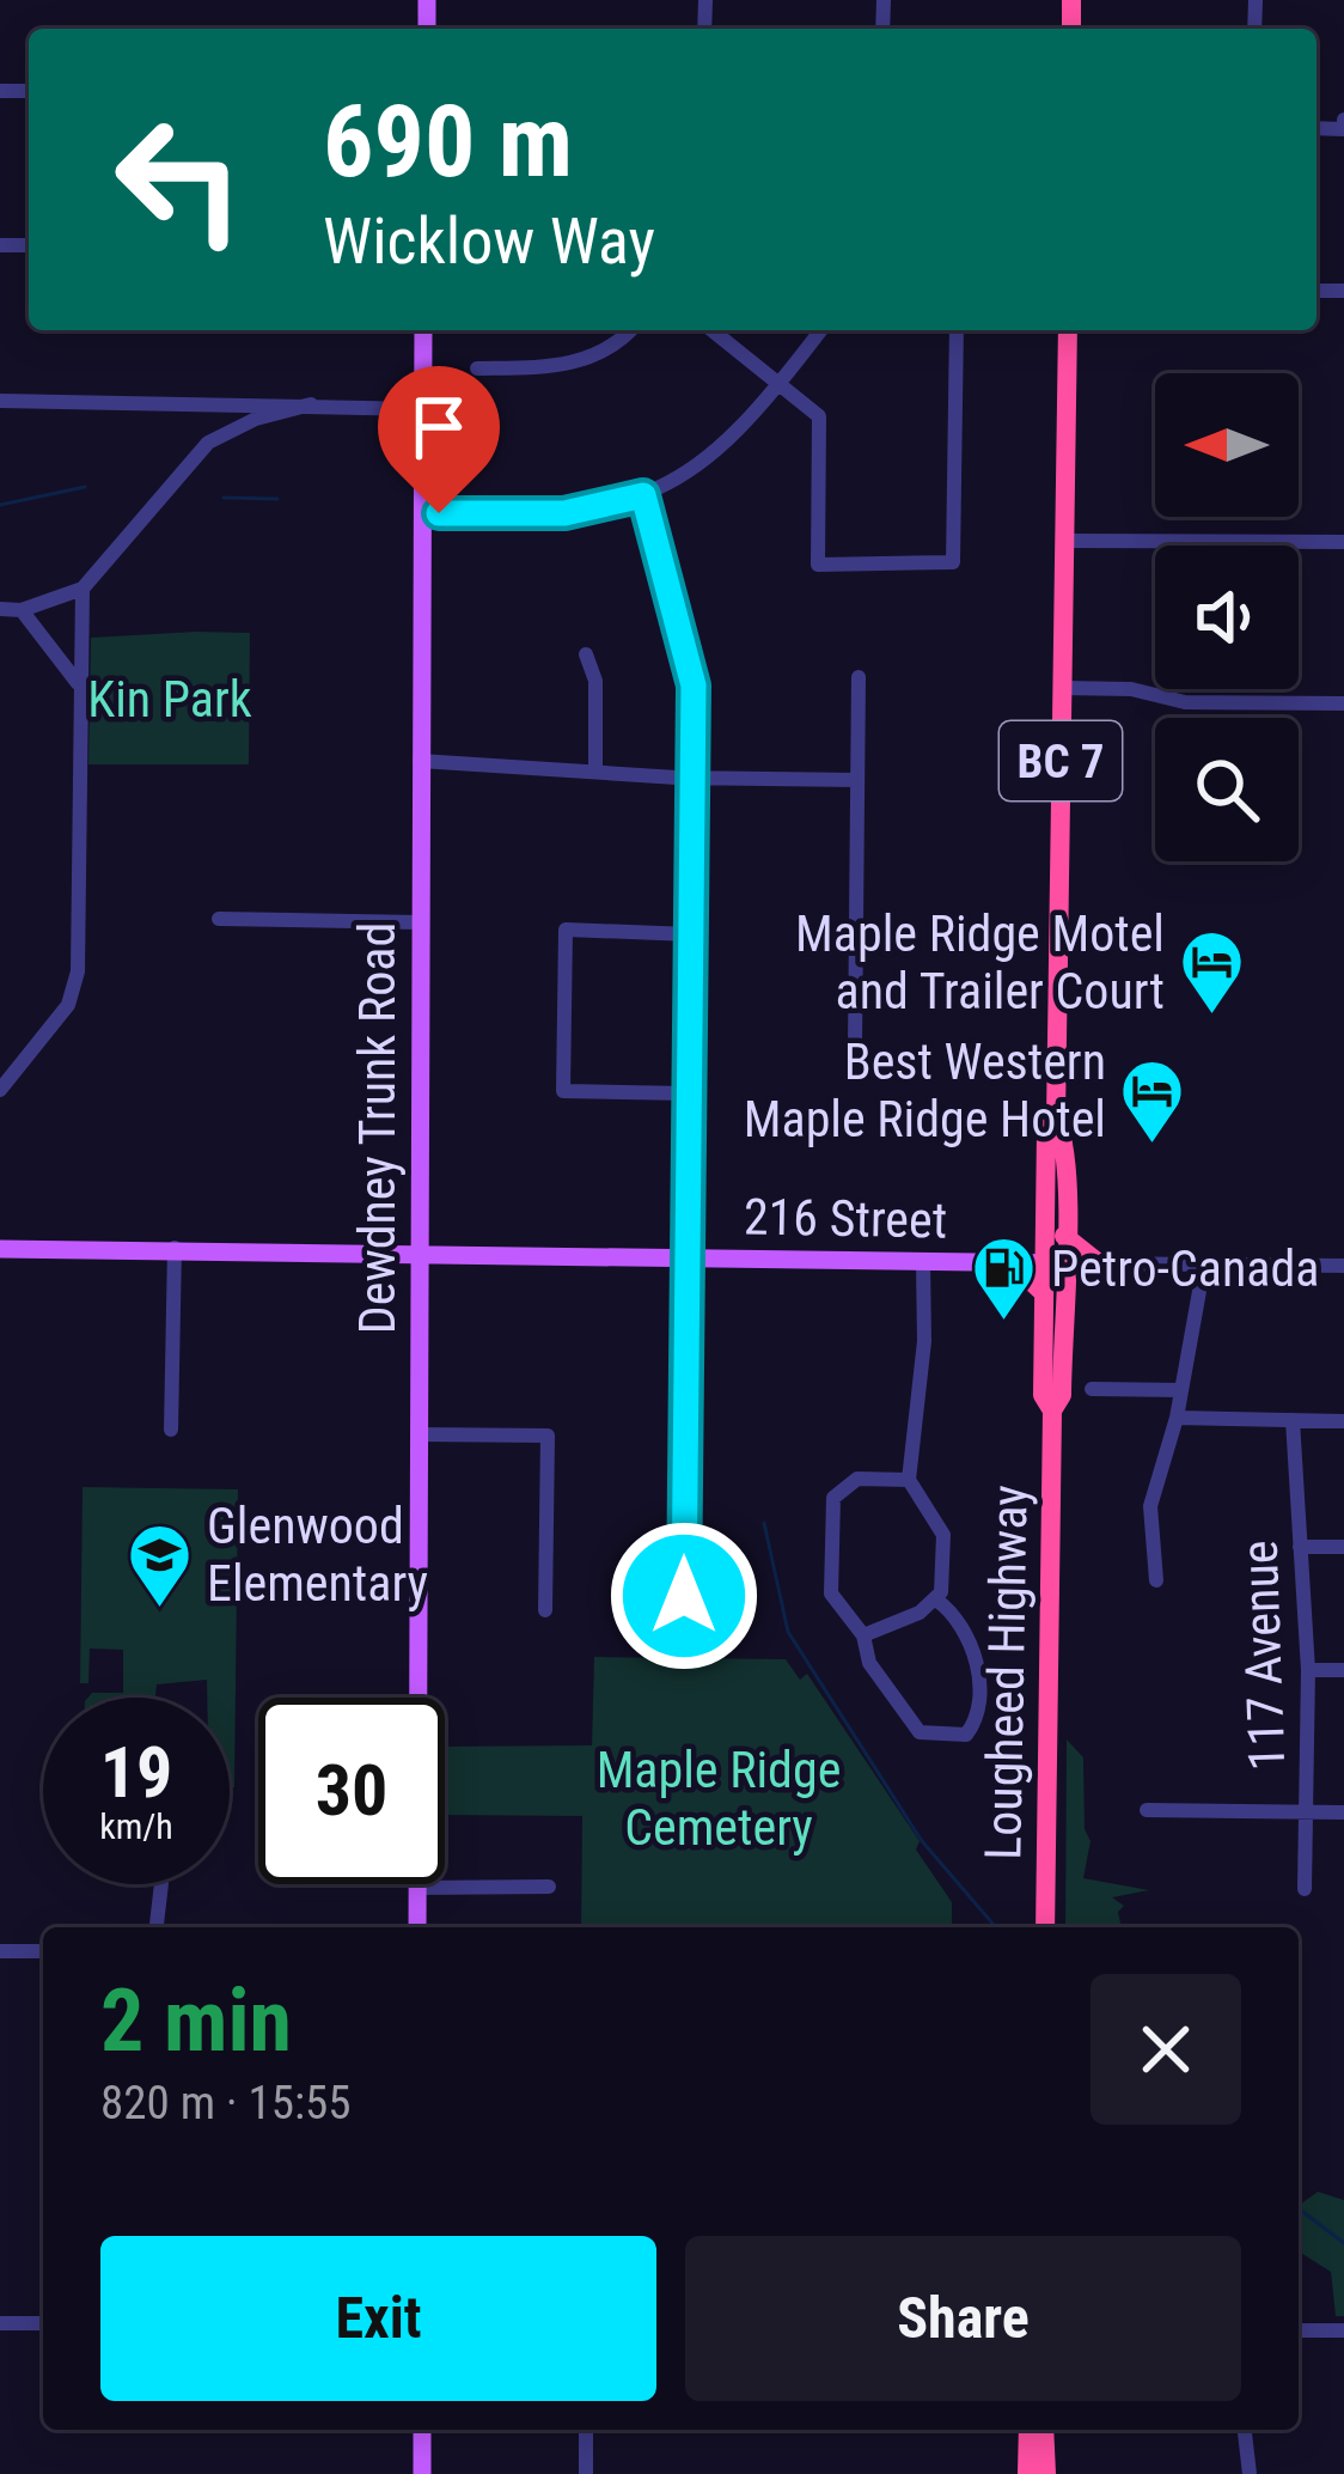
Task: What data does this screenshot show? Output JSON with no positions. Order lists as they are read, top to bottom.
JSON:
{
  "streets": {
    "highway": ["BC 7", "Lougheed Highway"],
    "main road": ["Dewdney Trunk Road", "216 Street"],
    "street": ["117 Avenue"]
  },
  "crossings": [
    ["Dewdney Trunk Road", "216 Street"],
    ["216 Street", "Lougheed Highway"]
  ],
  "parks": ["Kin Park", "Maple Ridge Cemetery"],
  "places": {
    "hotel": ["Maple Ridge Motel and Trailer Court", "Best Western Maple Ridge Hotel"],
    "fuel station": ["Petro-Canada"],
    "school or university": ["Glenwood Elementary"]
  },
  "north": "left",
  "page": {
    "turn": ["690 m", "Wicklow Way"],
    "speed": "19 km/h",
    "limit": "30",
    "heading": ["2 min", "820 m · 15:55"],
    "buttons": ["Exit", "Share"]
  }
}
